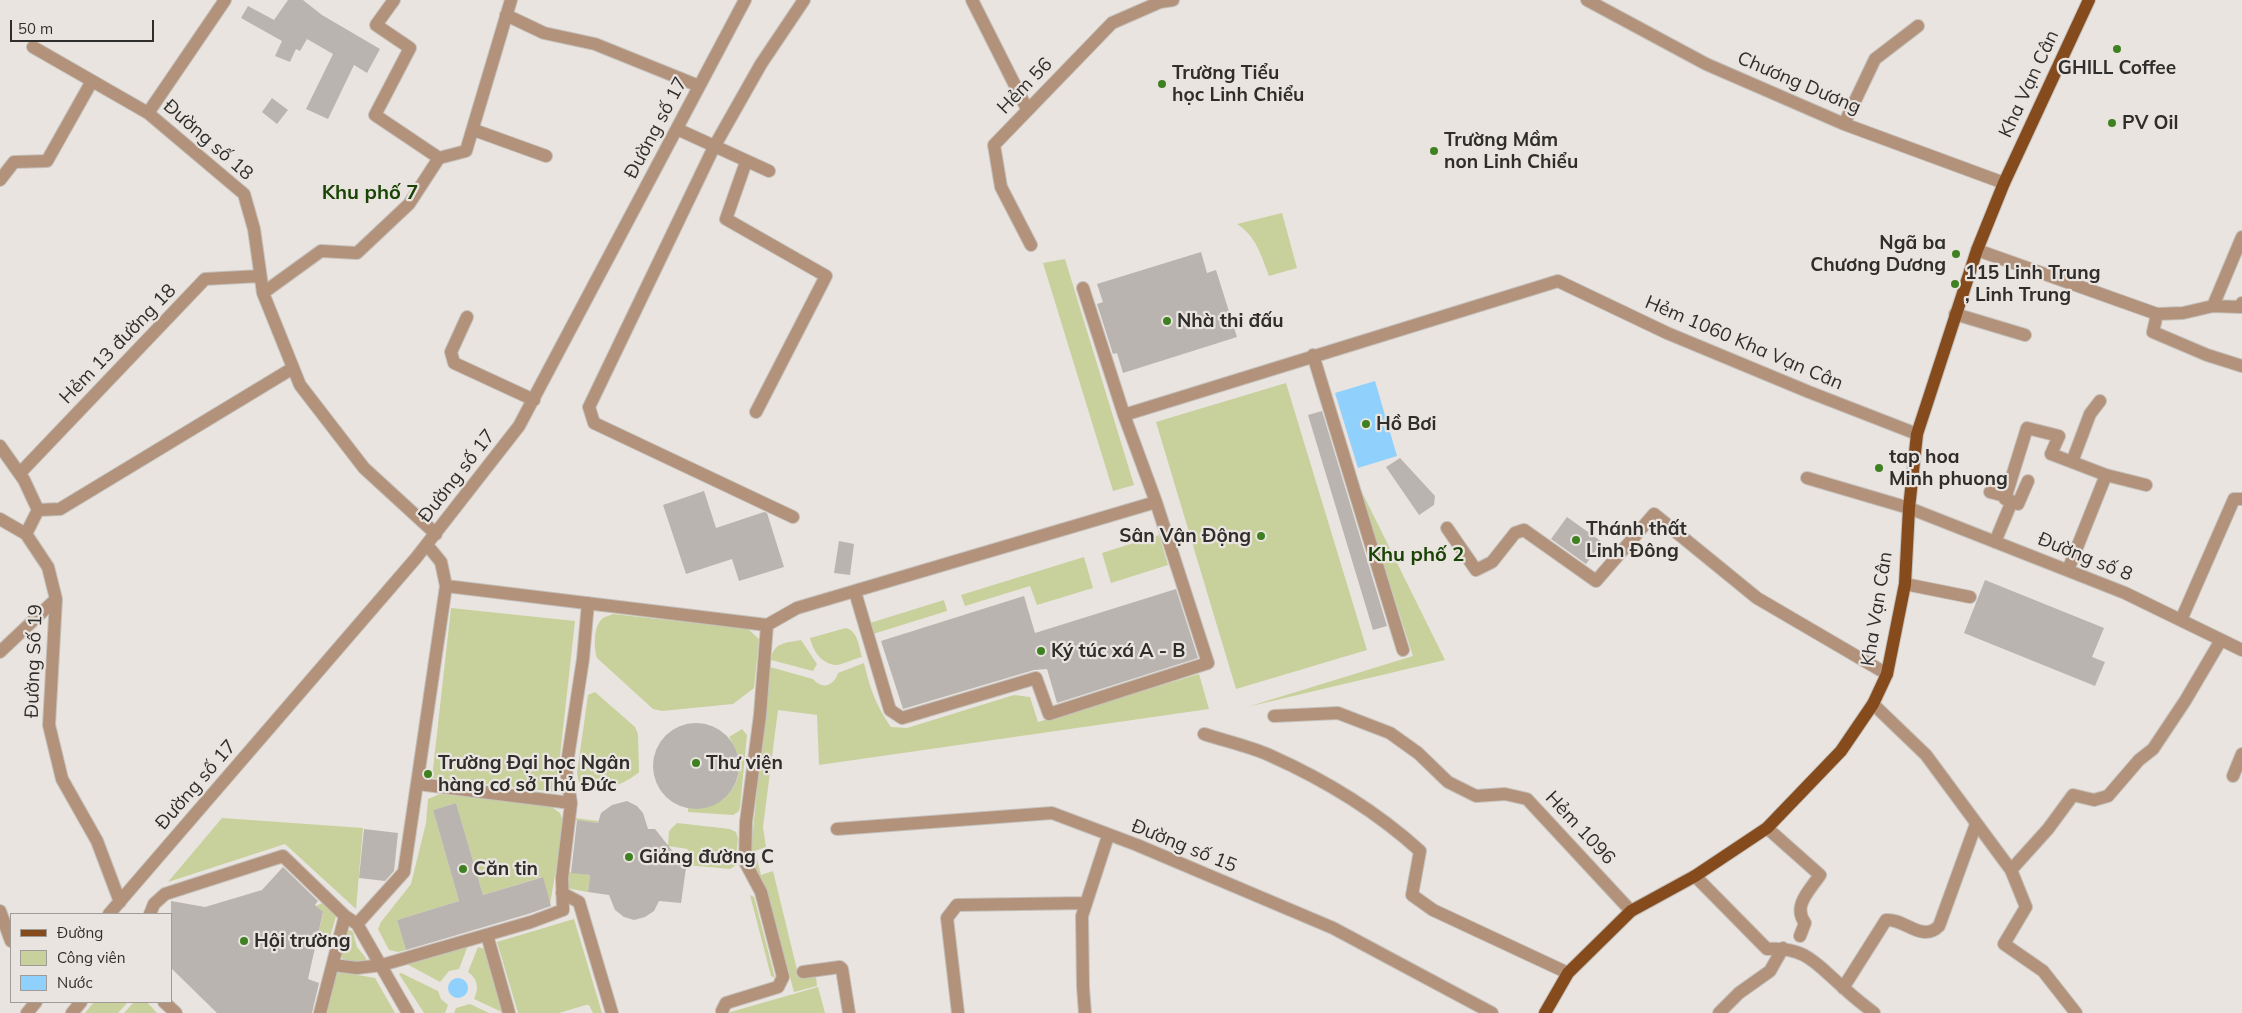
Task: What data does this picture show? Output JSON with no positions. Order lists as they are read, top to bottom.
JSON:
{
  "streets": {
    "main road": ["Kha Vạn Cân"],
    "street": [
      "Chương Dương",
      "Hẻm 56",
      "Đường số 17",
      "Đường số 18",
      "Hẻm 1060 Kha Vạn Cân",
      "Hẻm 13 đường 18",
      "Đường số 8",
      "Đường Số 19",
      "Hẻm 1096",
      "Đường số 15"
    ]
  },
  "crossings": [
    ["Chương Dương", "Kha Vạn Cân"],
    ["Kha Vạn Cân", "Hẻm 1060 Kha Vạn Cân"],
    ["Kha Vạn Cân", "Đường số 8"],
    ["Kha Vạn Cân", "Hẻm 1096"],
    ["Đường số 17", "Đường số 18"],
    ["Đường số 17", "Đường Số 19"],
    ["Đường số 18", "Hẻm 13 đường 18"]
  ],
  "districts": ["Khu phố 7", "Khu phố 2"],
  "places": [
    "GHILL Coffee",
    "Trường Tiểu học Linh Chiểu",
    "PV Oil",
    "Trường Mầm non Linh Chiểu",
    "Ngã ba Chương Dương",
    "115 Linh Trung , Linh Trung",
    "Nhà thi đấu",
    "Hồ Bơi",
    "tap hoa Minh phuong",
    "Sân Vận Động",
    "Thánh thất Linh Đông",
    "Ký túc xá A - B",
    "Thư viện",
    "Trường Đại học Ngân hàng cơ sở Thủ Đức",
    "Giảng đường C",
    "Căn tin",
    "Hội trường"
  ],
  "legend": ["Đường", "Công viên", "Nước"],
  "scale_bar": "50 m"
}
